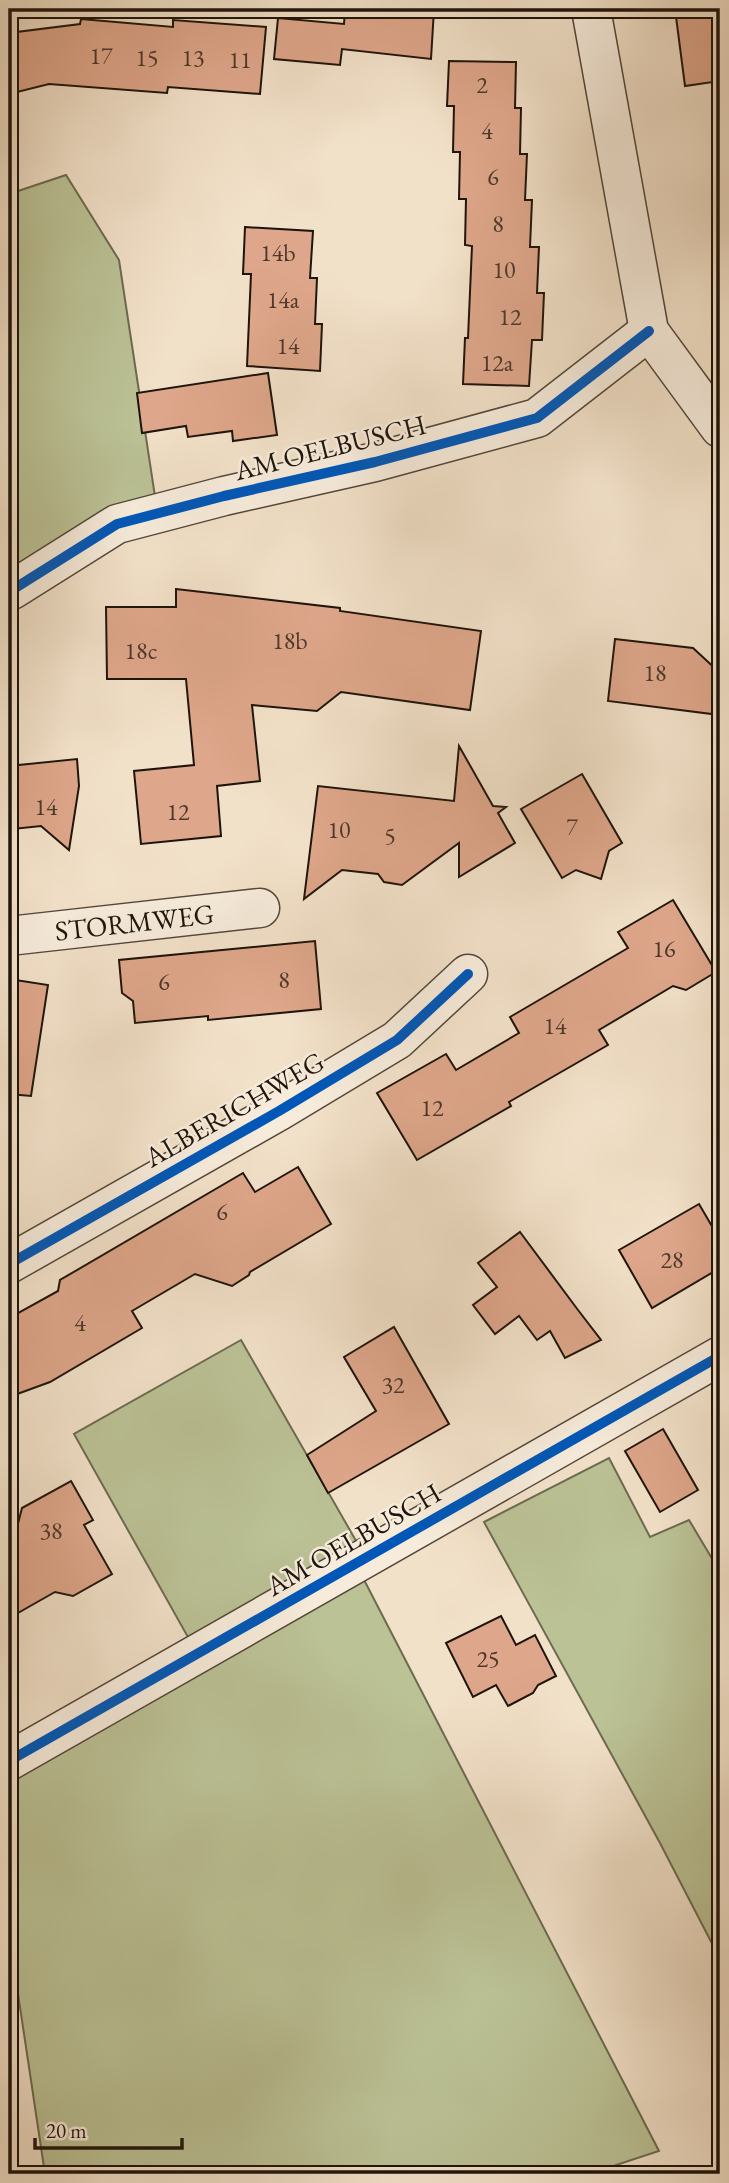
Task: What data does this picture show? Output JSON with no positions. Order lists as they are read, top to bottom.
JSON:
{
  "streets": {
    "street": ["AM OELBUSCH", "STORMWEG", "ALBERICHWEG"]
  },
  "house_numbers": [
    "17",
    "15",
    "13",
    "11",
    "2",
    "4",
    "6",
    "8",
    "14b",
    "10",
    "14a",
    "12",
    "14",
    "12a",
    "18b",
    "18c",
    "18",
    "14",
    "12",
    "7",
    "10",
    "5",
    "16",
    "8",
    "6",
    "14",
    "12",
    "6",
    "28",
    "4",
    "32",
    "38",
    "25"
  ],
  "scale_bar": "20 m"
}
